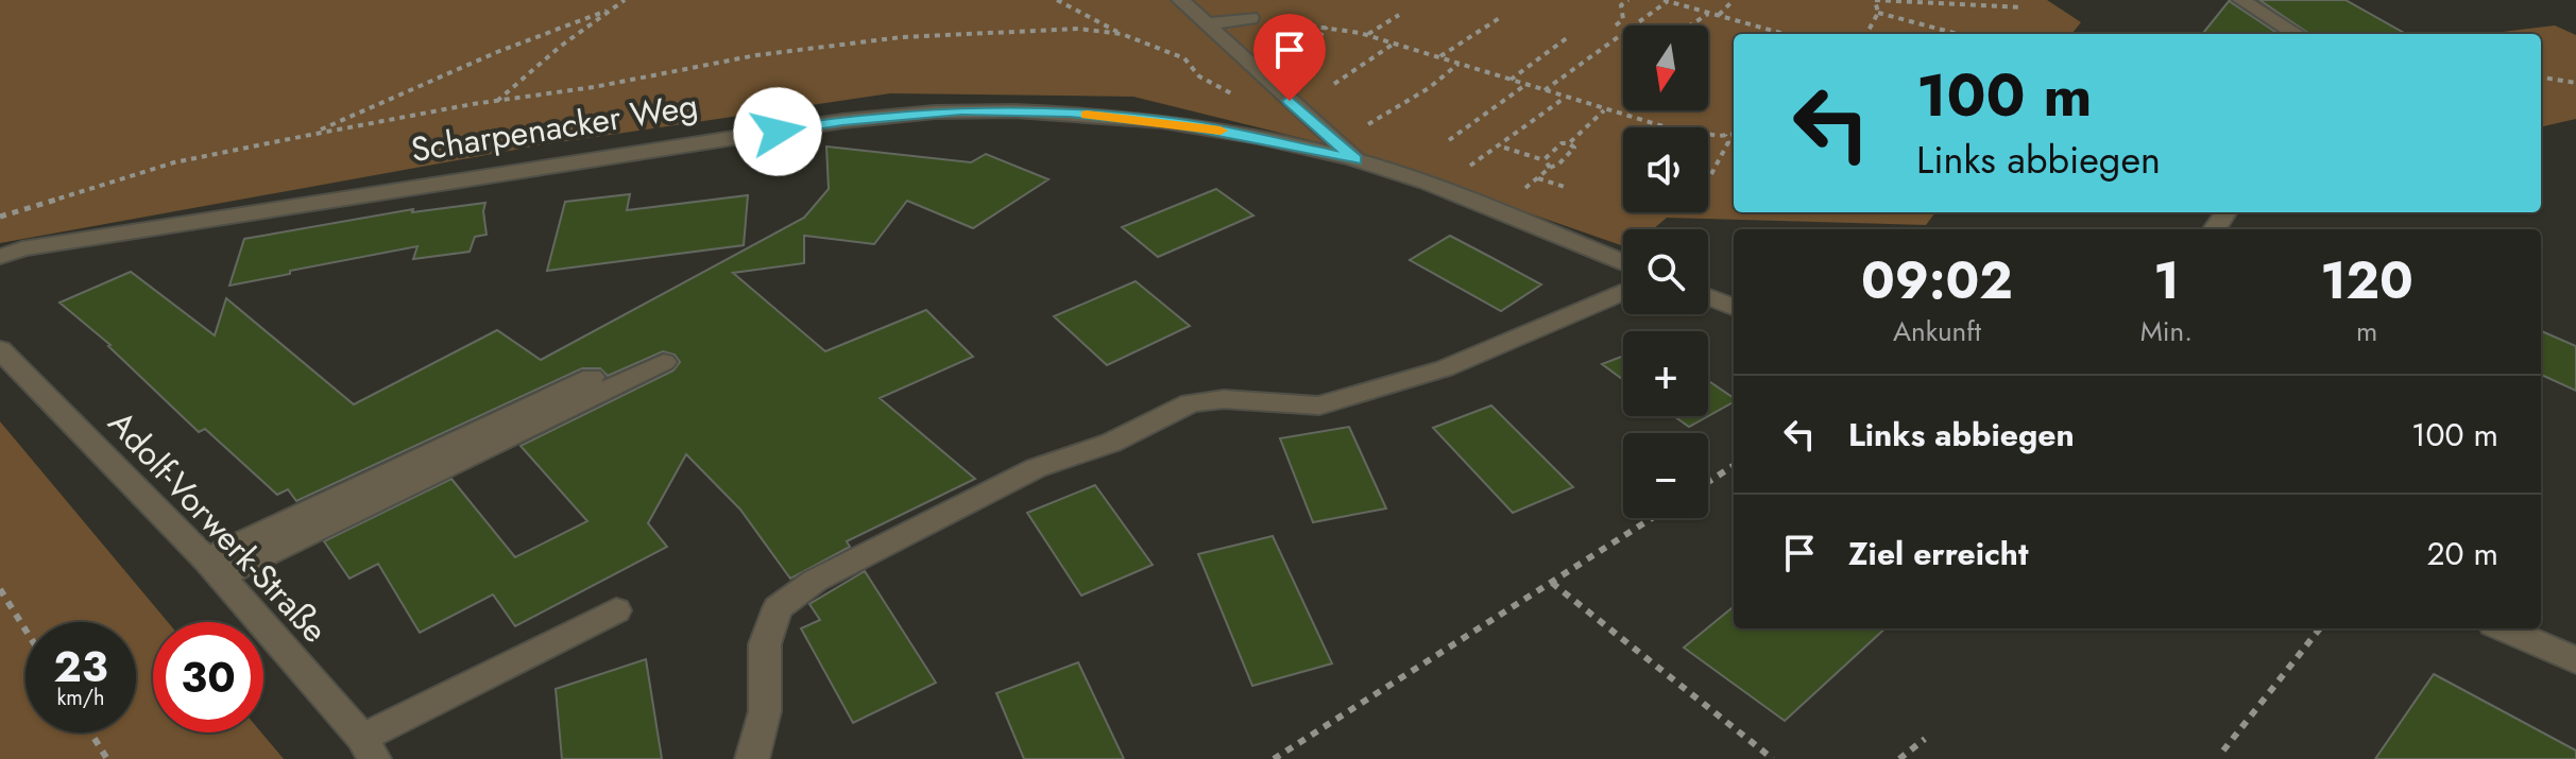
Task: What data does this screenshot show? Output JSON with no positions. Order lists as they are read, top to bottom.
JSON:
{
  "streets": {
    "street": ["Scharpenacker Weg", "Adolf-Vorwerk-Straße"]
  },
  "north": "bottom",
  "page": {
    "map_buttons": ["+", "−"],
    "turn": ["100 m", "Links abbiegen"],
    "eta": [
      "09:02",
      "Ankunft",
      "1",
      "Min.",
      "120",
      "m"
    ],
    "list": [
      {
        "name": "Links abbiegen",
        "value": "100 m"
      },
      {
        "name": "Ziel erreicht",
        "value": "20 m"
      }
    ],
    "speed": "23 km/h",
    "limit": "30"
  }
}
